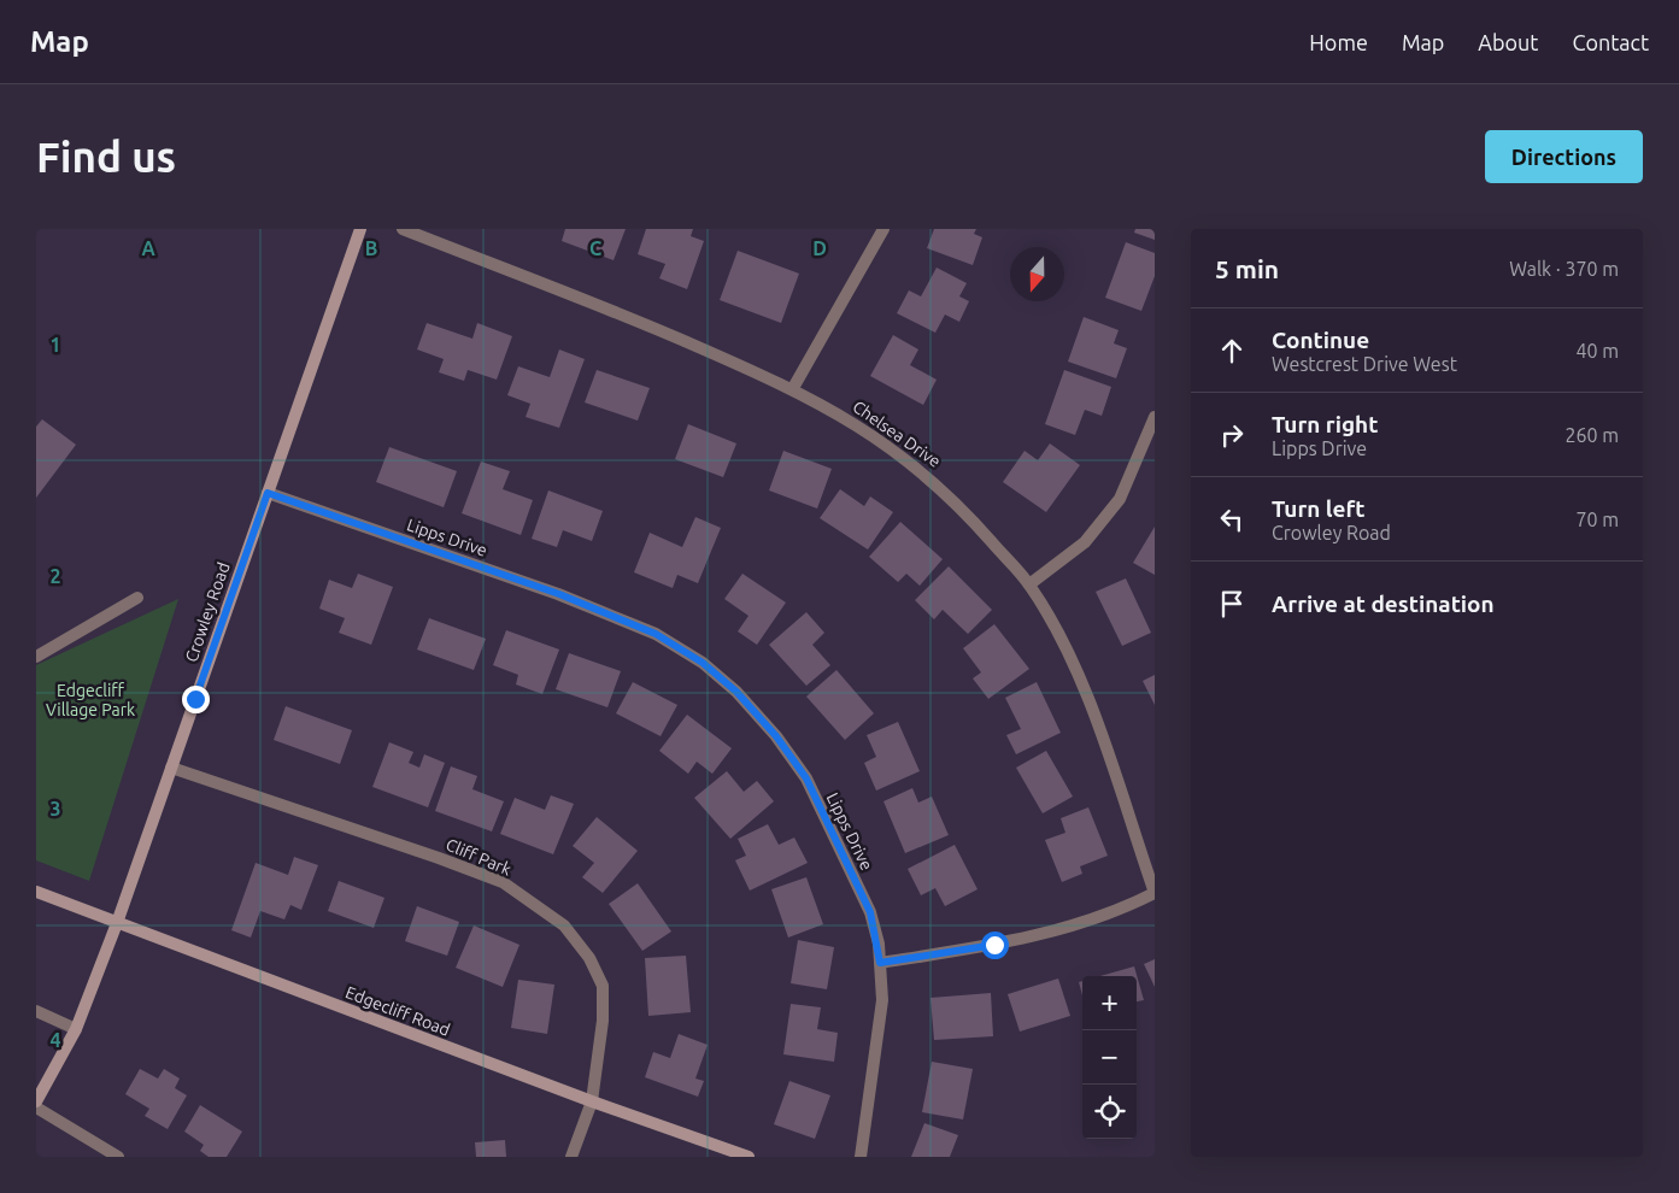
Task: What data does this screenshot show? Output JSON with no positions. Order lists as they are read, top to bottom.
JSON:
{
  "streets": {
    "main road": ["Crowley Road", "Edgecliff Road"],
    "street": ["Chelsea Drive", "Lipps Drive", "Cliff Park"]
  },
  "crossings": [
    ["Lipps Drive", "Crowley Road"],
    ["Crowley Road", "Cliff Park"],
    ["Crowley Road", "Edgecliff Road"],
    ["Cliff Park", "Edgecliff Road"]
  ],
  "parks": ["Edgecliff Village Park"],
  "north": "bottom",
  "page": {
    "header": "Map",
    "nav": [
      "Home",
      "Map",
      "About",
      "Contact"
    ],
    "buttons": "Directions",
    "title": "Find us",
    "heading": ["5 min", "Walk · 370 m"],
    "list": [
      ["Continue", "Westcrest Drive West", "40 m"],
      ["Turn right", "Lipps Drive", "260 m"],
      ["Turn left", "Crowley Road", "70 m"],
      "Arrive at destination"
    ],
    "map_buttons": ["+", "−"]
  },
  "grid": {
    "columns": [
      "A",
      "B",
      "C",
      "D"
    ],
    "rows": [
      "1",
      "2",
      "3",
      "4"
    ]
  }
}
